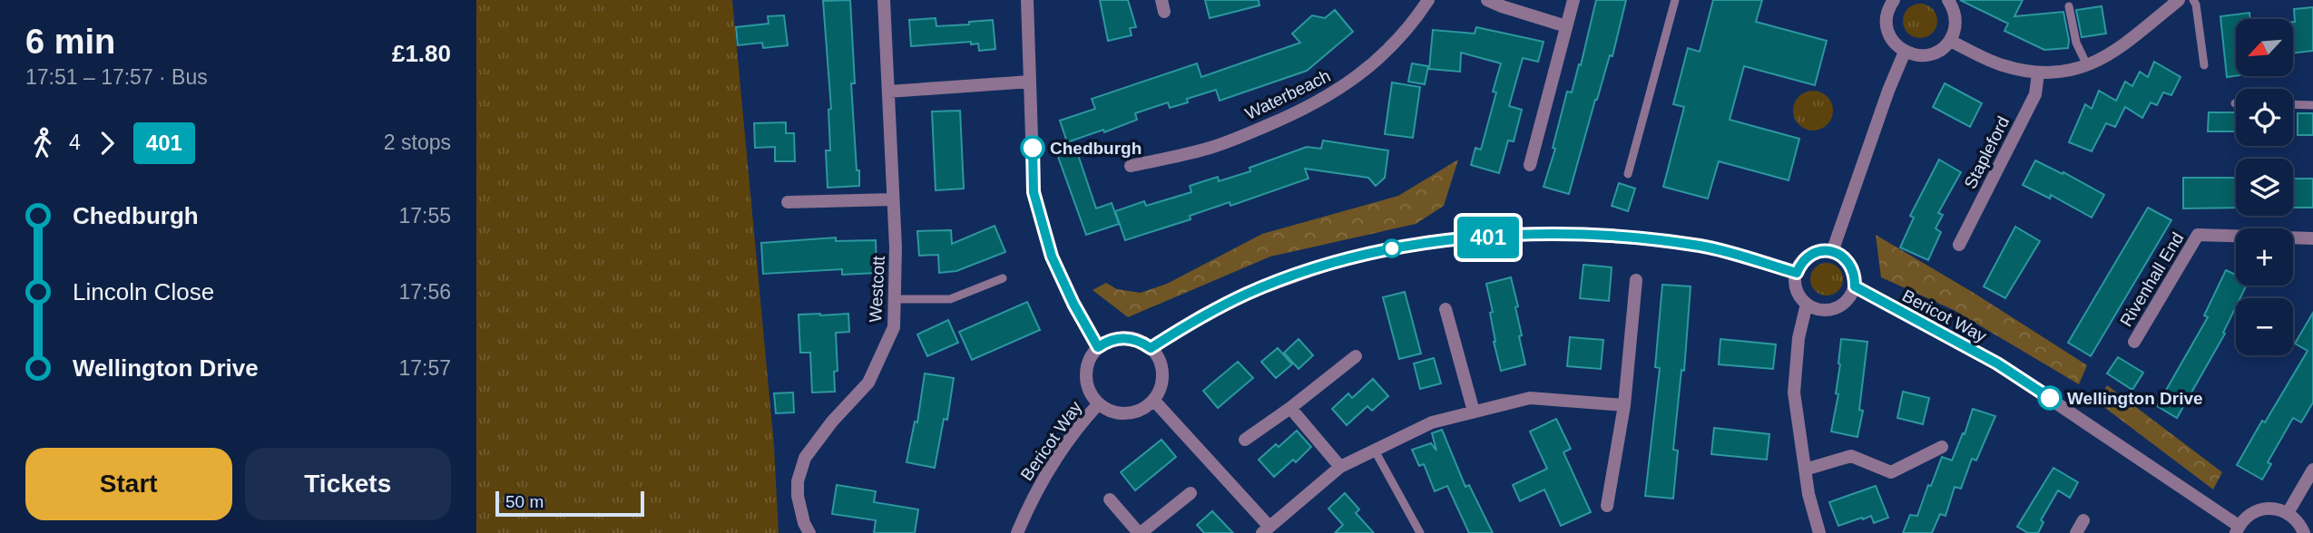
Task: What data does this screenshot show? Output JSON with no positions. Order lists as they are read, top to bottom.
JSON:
{
  "streets": {
    "street": [
      "Waterbeach",
      "Stapleford",
      "Rivenhall End",
      "Westcott",
      "Bericot Way"
    ]
  },
  "places": ["Chedburgh", "Wellington Drive"],
  "lines": ["bus line 401"],
  "scale_bar": "50 m",
  "north": "bottom left",
  "page": {
    "heading": ["6 min", "17:51 – 17:57 · Bus", "£1.80"],
    "on_map": "401",
    "map_buttons": ["+", "−"],
    "legs": ["4", "401", "2 stops"],
    "list": [
      {
        "name": "Chedburgh",
        "value": "17:55"
      },
      {
        "name": "Lincoln Close",
        "value": "17:56"
      },
      {
        "name": "Wellington Drive",
        "value": "17:57"
      }
    ],
    "buttons": ["Start", "Tickets"],
    "scale": "50 m"
  }
}
